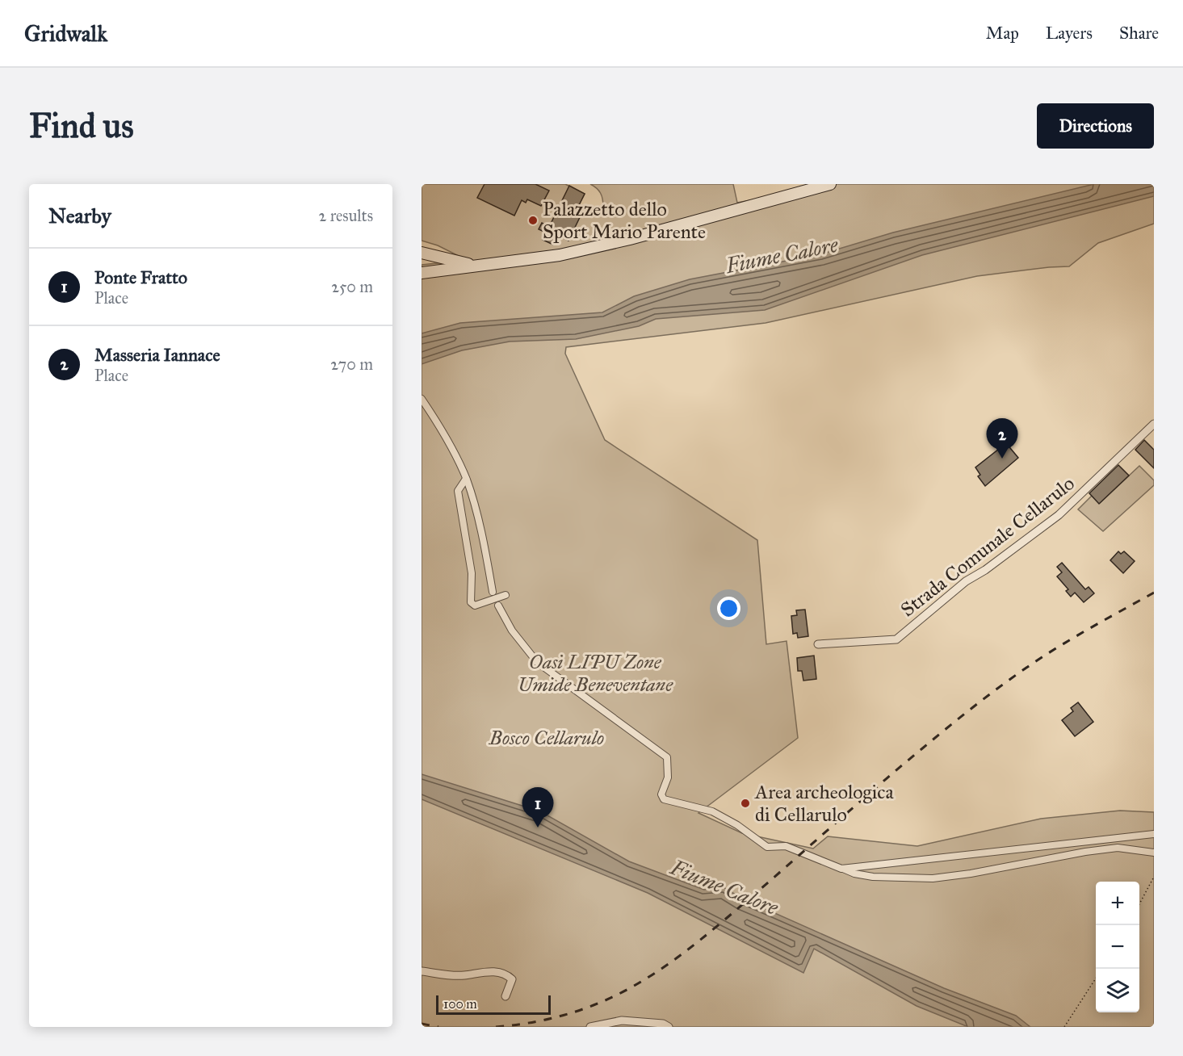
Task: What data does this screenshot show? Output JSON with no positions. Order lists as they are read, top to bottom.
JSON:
{
  "streets": {
    "street": ["Strada Comunale Cellarulo"]
  },
  "water": ["Fiume Calore"],
  "parks": ["Oasi LIPU Zone Umide Beneventane", "Bosco Cellarulo"],
  "places": ["Palazzetto dello Sport Mario Parente", "Area archeologica di Cellarulo"],
  "scale_bar": "100 m",
  "page": {
    "header": "Gridwalk",
    "nav": ["Map", "Layers", "Share"],
    "buttons": "Directions",
    "title": "Find us",
    "heading": ["Nearby", "2 results"],
    "list": [
      {
        "mark": "1",
        "name": "Ponte Fratto",
        "note": "Place",
        "value": "250 m"
      },
      {
        "mark": "2",
        "name": "Masseria Iannace",
        "note": "Place",
        "value": "270 m"
      }
    ],
    "pins": ["2", "1"],
    "map_buttons": ["+", "−"],
    "scale": "100 m"
  }
}
